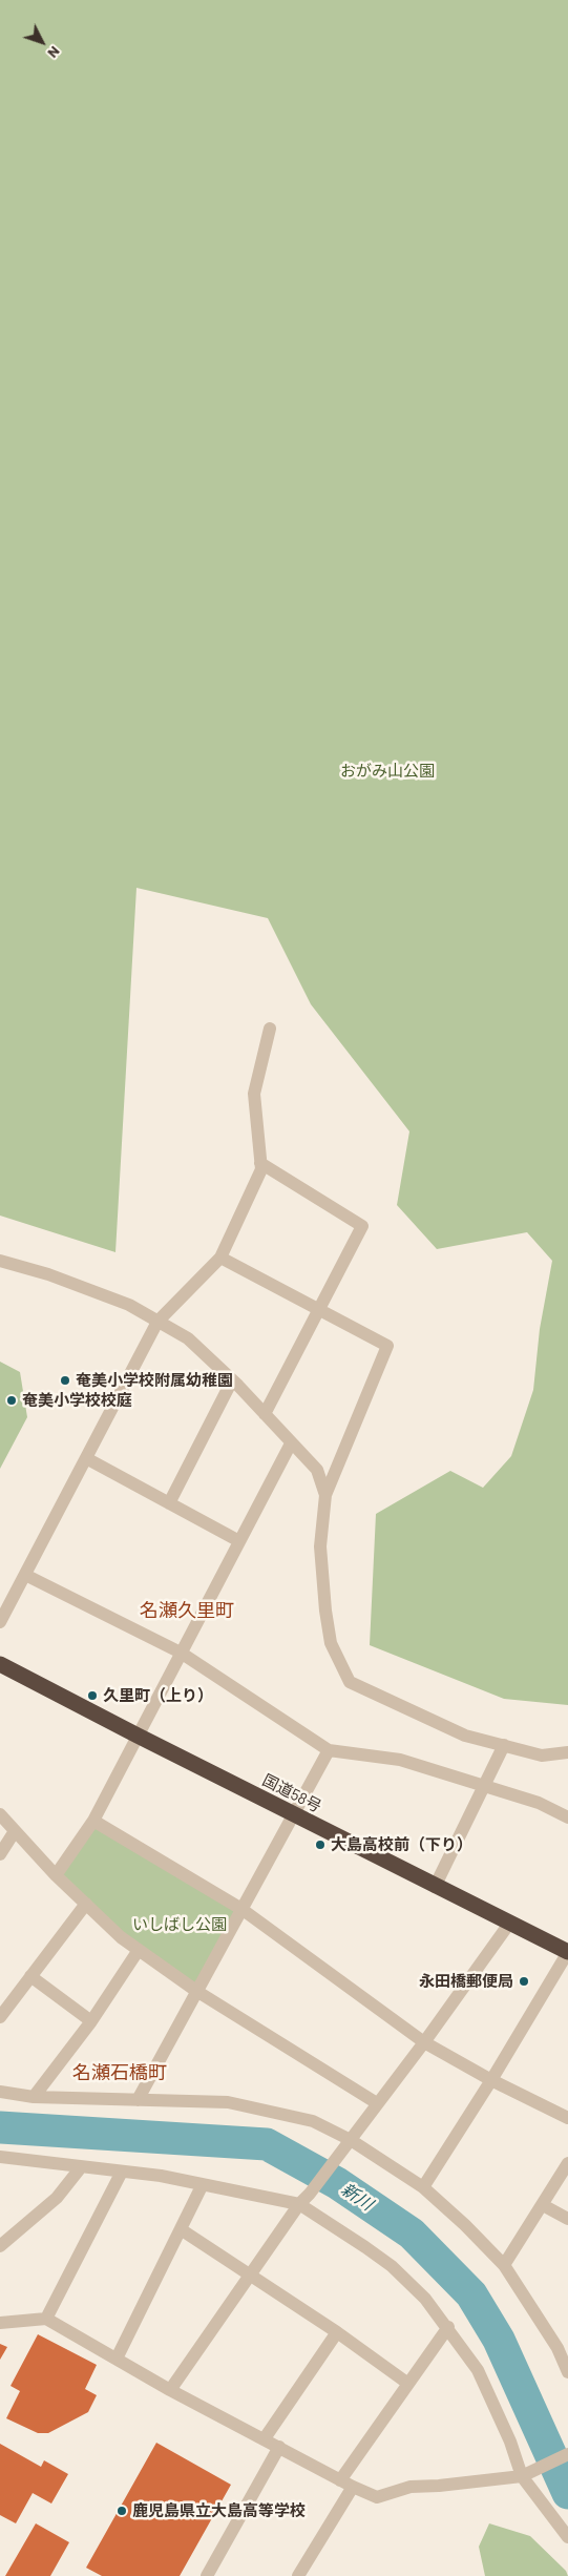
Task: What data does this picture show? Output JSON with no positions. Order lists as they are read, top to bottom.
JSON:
{
  "streets": {
    "highway": ["国道58号"]
  },
  "districts": ["名瀬久里町", "名瀬石橋町"],
  "water": ["新川"],
  "parks": ["おがみ山公園", "いしばし公園"],
  "places": [
    "奄美小学校附属幼稚園",
    "奄美小学校校庭",
    "久里町（上り）",
    "大島高校前（下り）",
    "永田橋郵便局",
    "鹿児島県立大島高等学校"
  ],
  "north": "bottom right"
}
